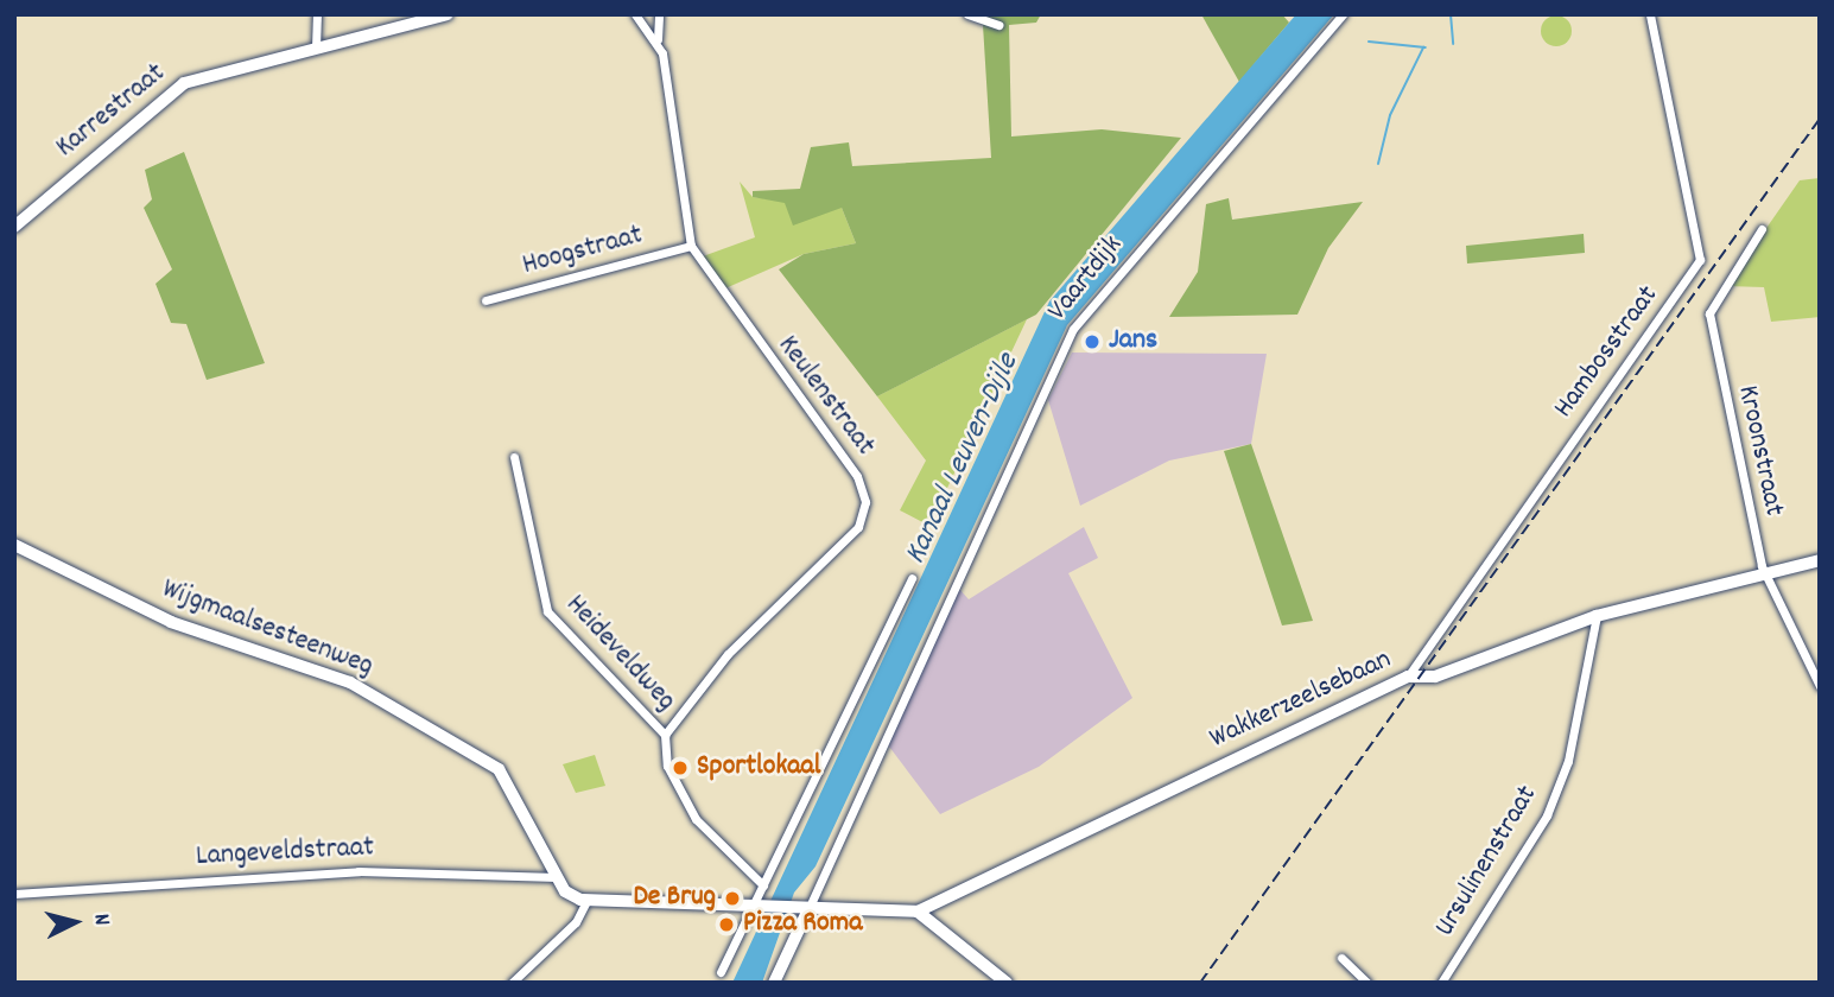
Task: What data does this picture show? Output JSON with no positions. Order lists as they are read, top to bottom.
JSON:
{
  "streets": {
    "street": [
      "Karrestraat",
      "Hoogstraat",
      "Vaartdijk",
      "Hambosstraat",
      "Keulenstraat",
      "Kroonstraat",
      "Wijgmaalsesteenweg",
      "Heideveldweg",
      "Wakkerzeelsebaan",
      "Langeveldstraat",
      "Ursulinenstraat"
    ]
  },
  "crossings": [
    ["Hoogstraat", "Keulenstraat"],
    ["Hambosstraat", "Wakkerzeelsebaan"],
    ["Keulenstraat", "Heideveldweg"],
    ["Kroonstraat", "Wakkerzeelsebaan"],
    ["Wijgmaalsesteenweg", "Langeveldstraat"],
    ["Wakkerzeelsebaan", "Ursulinenstraat"]
  ],
  "water": ["Kanaal Leuven-Dijle"],
  "places": [
    "Jans",
    "Sportlokaal",
    "De Brug",
    "Pizza Roma"
  ],
  "north": "right"
}
